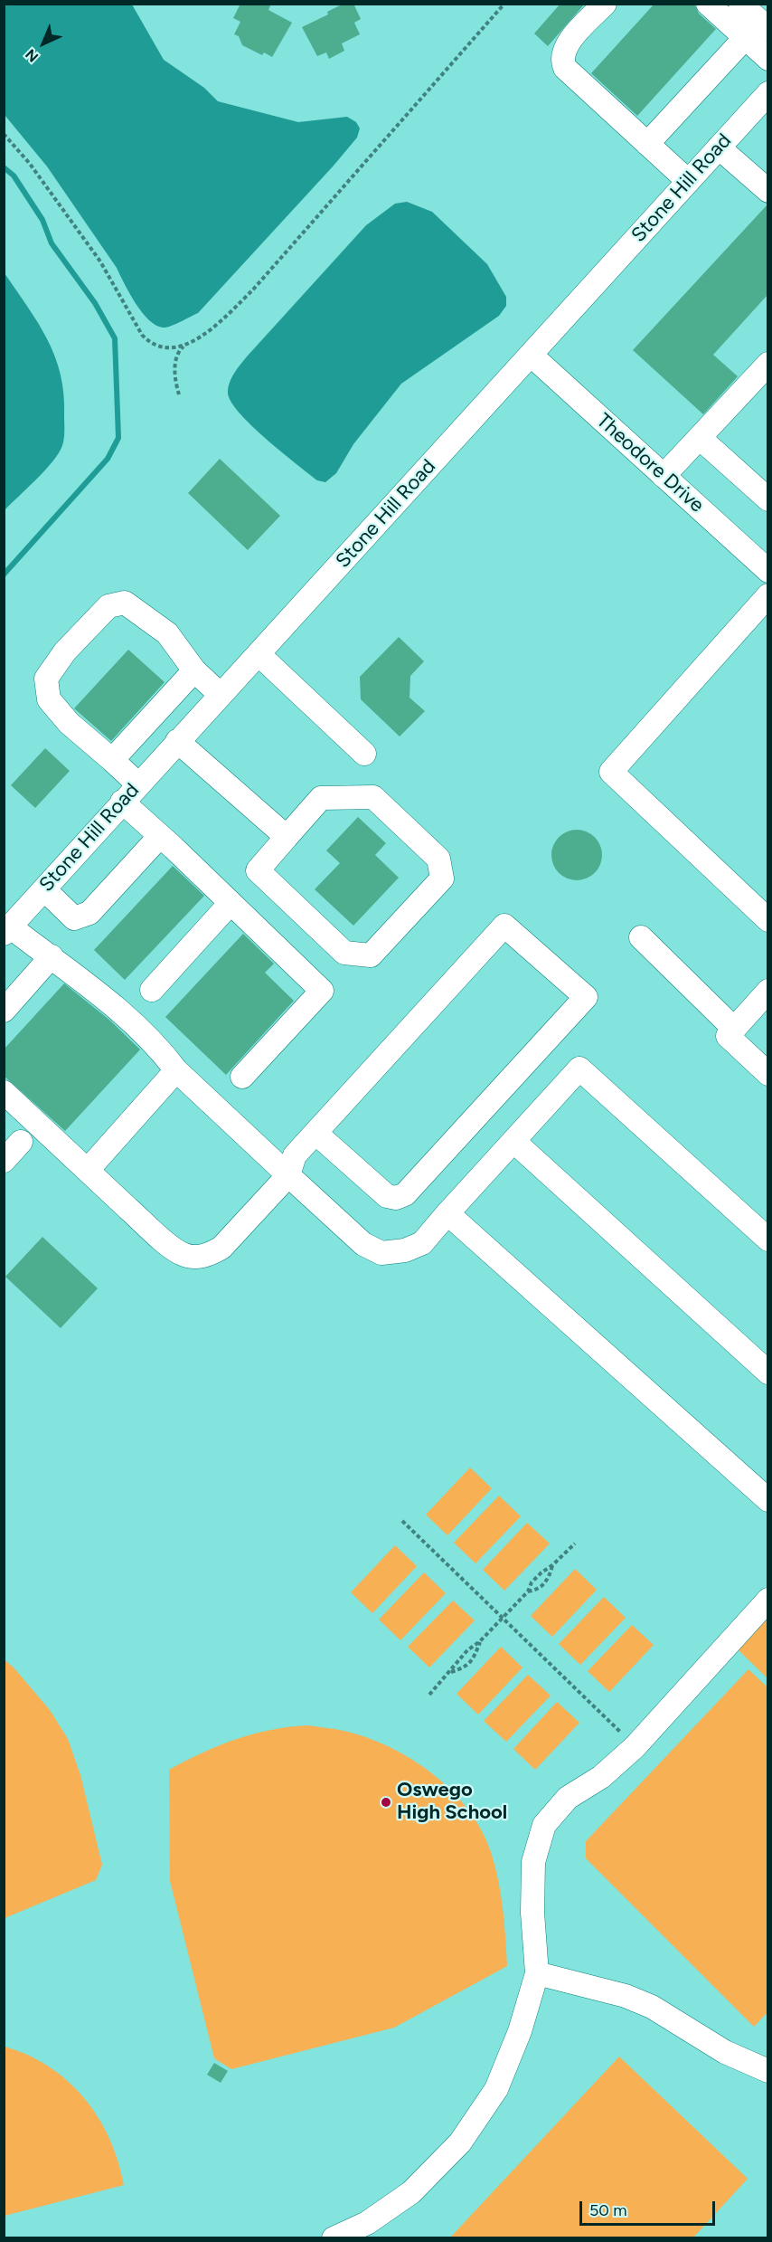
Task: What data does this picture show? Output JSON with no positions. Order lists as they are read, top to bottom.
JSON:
{
  "streets": {
    "street": ["Stone Hill Road", "Theodore Drive"]
  },
  "crossings": [
    ["Stone Hill Road", "Theodore Drive"]
  ],
  "places": ["Oswego High School"],
  "scale_bar": "50 m",
  "north": "bottom left"
}
